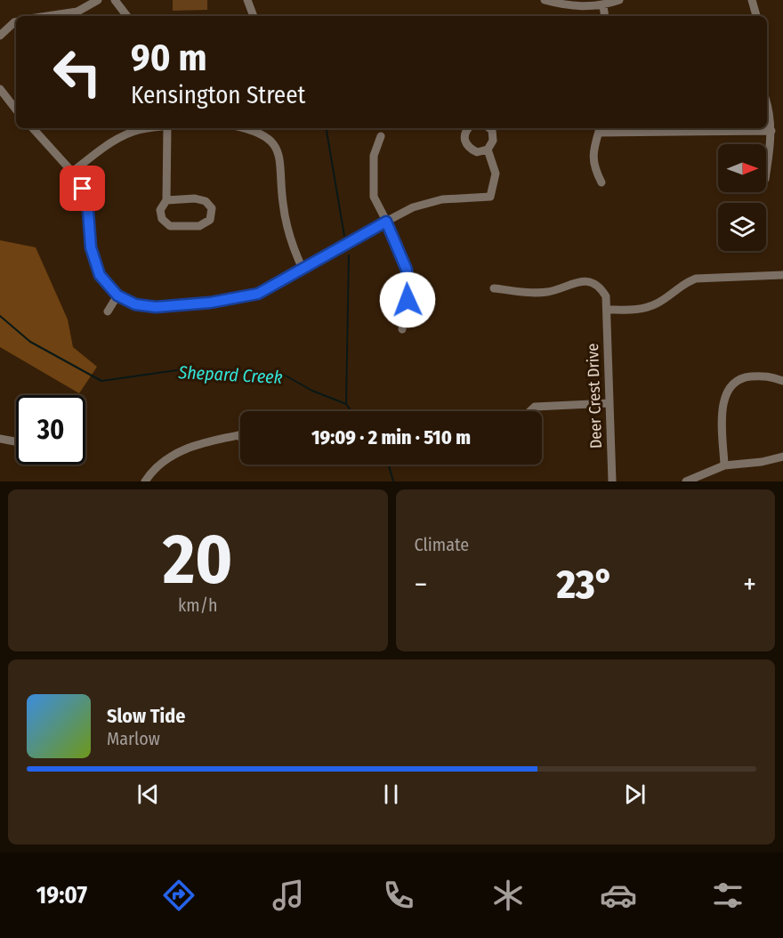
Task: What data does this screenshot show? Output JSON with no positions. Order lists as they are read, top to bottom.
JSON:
{
  "streets": {
    "street": ["Deer Crest Drive"]
  },
  "water": ["Shepard Creek"],
  "north": "right",
  "page": {
    "turn": ["90 m", "Kensington Street"],
    "limit": "30",
    "trip": "19:09 · 2 min · 510 m",
    "tile": [
      ["20", "km/h"],
      "Climate"
    ],
    "heat": ["−", "23°", "+"],
    "song": ["Slow Tide", "Marlow"],
    "tabs": "19:07"
  }
}
